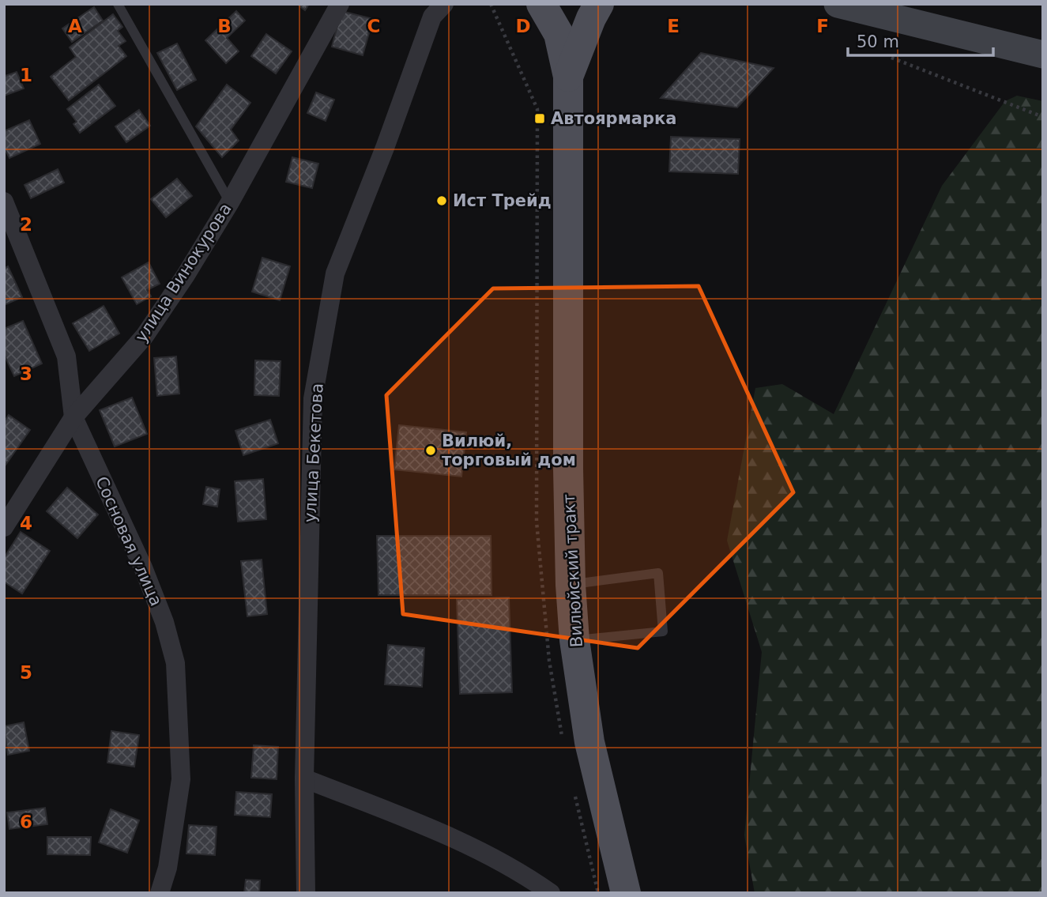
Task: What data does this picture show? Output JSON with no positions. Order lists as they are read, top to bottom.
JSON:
{
  "streets": {
    "main road": ["Вилюйский тракт"],
    "street": ["улица Винокурова", "улица Бекетова", "Сосновая улица"]
  },
  "crossings": [
    ["улица Винокурова", "Сосновая улица"]
  ],
  "places": {
    "transit": ["Автоярмарка"],
    "other": ["Ист Трейд", "Вилюй, торговый дом"]
  },
  "scale_bar": "50 m",
  "grid": {
    "columns": [
      "A",
      "B",
      "C",
      "D",
      "E",
      "F"
    ],
    "rows": [
      "1",
      "2",
      "3",
      "4",
      "5",
      "6"
    ]
  }
}
